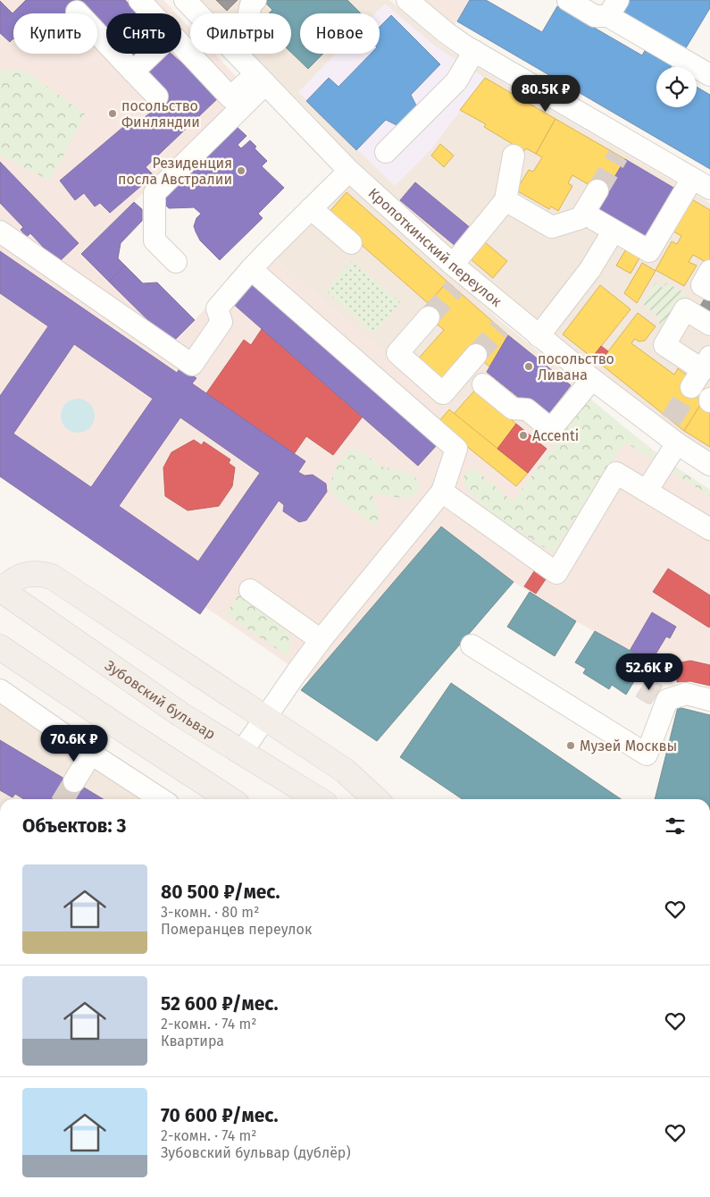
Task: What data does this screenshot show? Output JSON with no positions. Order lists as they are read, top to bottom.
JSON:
{
  "streets": {
    "main road": ["Зубовский бульвар"],
    "street": ["Кропоткинский переулок"]
  },
  "places": [
    "посольство Финляндии",
    "Резиденция посла Австралии",
    "посольство Ливана",
    "Accenti",
    "Музей Москвы"
  ],
  "page": {
    "chip": [
      "Купить",
      "Снять",
      "Фильтры",
      "Новое"
    ],
    "price": ["80.5K ₽", "52.6K ₽", "70.6K ₽"],
    "heading": "Объектов: 3",
    "list": [
      {
        "name": "80 500 ₽/мес.",
        "note": "3-комн. · 80 m² · Померанцев переулок"
      },
      {
        "name": "52 600 ₽/мес.",
        "note": "2-комн. · 74 m² · Квартира"
      },
      {
        "name": "70 600 ₽/мес.",
        "note": "2-комн. · 74 m² · Зубовский бульвар (дублёр)"
      }
    ]
  }
}
